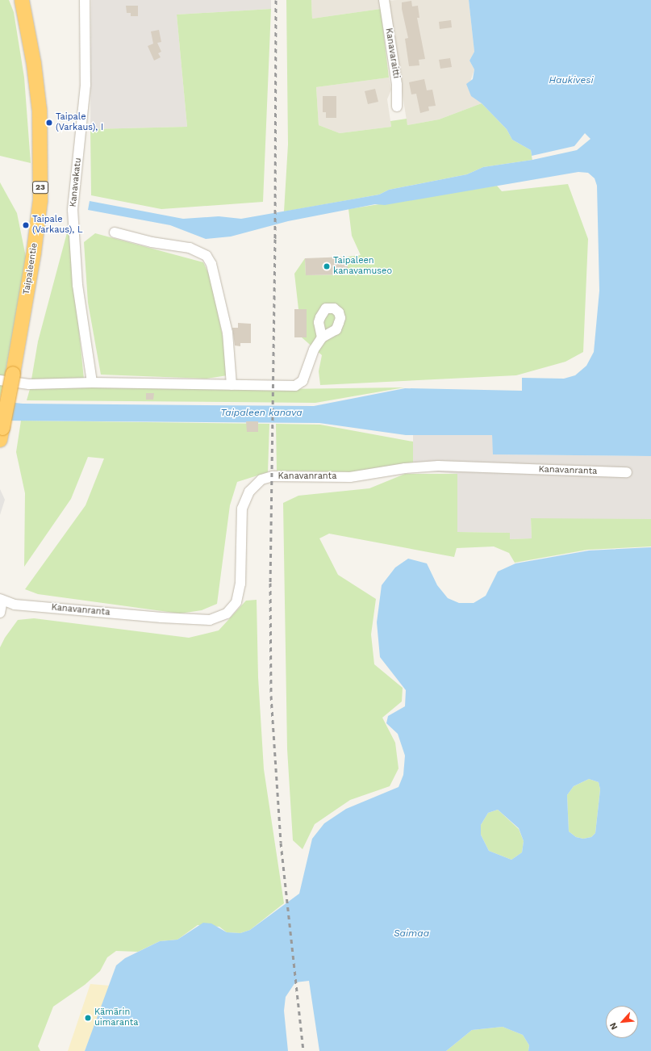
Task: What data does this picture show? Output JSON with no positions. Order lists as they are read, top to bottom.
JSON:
{
  "streets": {
    "highway": ["23", "Taipaleentie"],
    "street": ["Kanavaraitti", "Kanavakatu", "Kanavanranta"]
  },
  "water": ["Haukivesi", "Taipaleen kanava", "Saimaa"],
  "places": [
    "Taipale (Varkaus), I",
    "Taipale (Varkaus), L",
    "Taipaleen kanavamuseo",
    "Kämärin uimaranta"
  ],
  "north": "bottom left"
}
